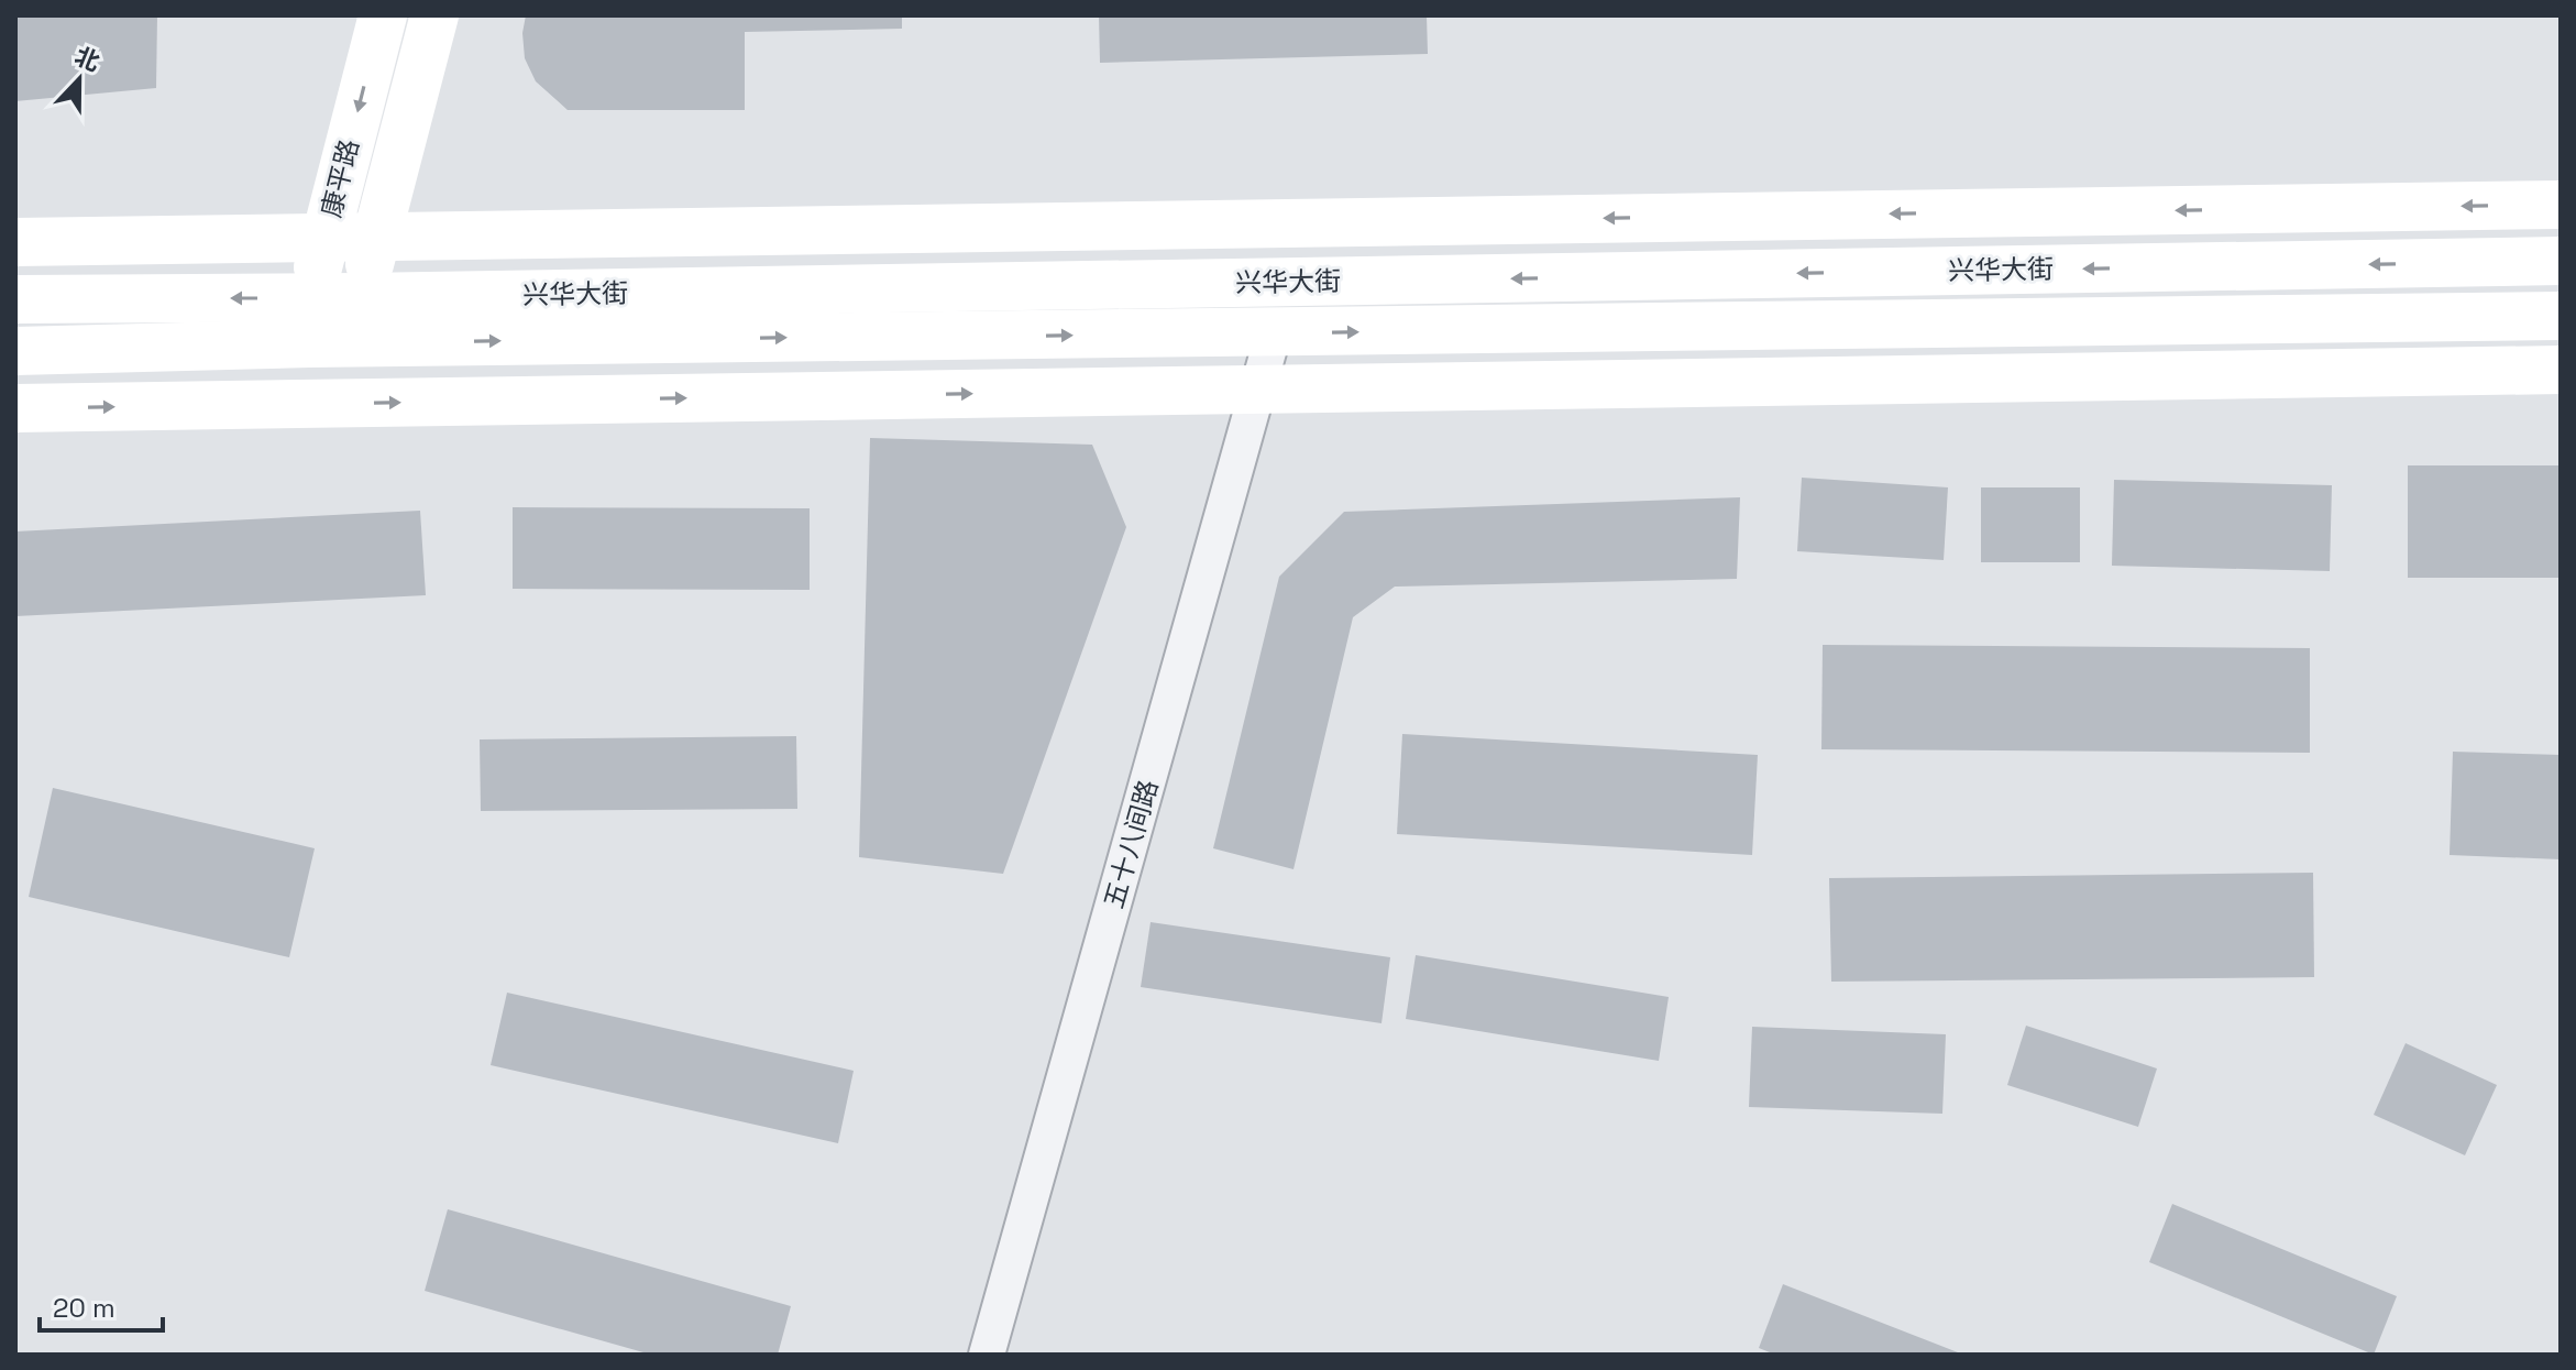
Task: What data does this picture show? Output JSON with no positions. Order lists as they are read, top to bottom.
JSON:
{
  "streets": {
    "street": ["康平路", "兴华大街", "五十八间路"]
  },
  "crossings": [
    ["康平路", "兴华大街"],
    ["兴华大街", "五十八间路"]
  ],
  "scale_bar": "20 m",
  "north": "top"
}
